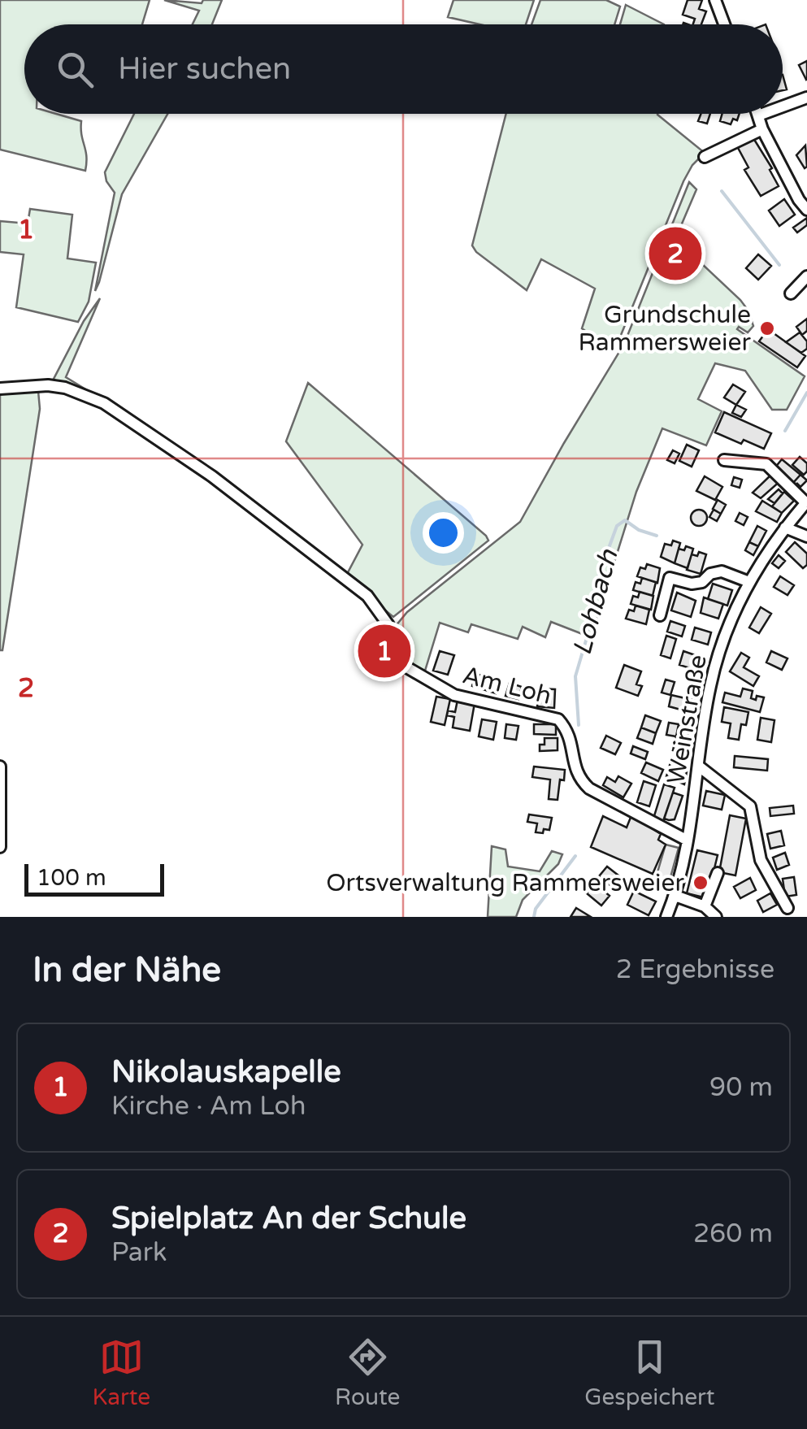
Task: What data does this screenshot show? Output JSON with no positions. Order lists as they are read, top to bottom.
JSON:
{
  "streets": {
    "street": ["Am Loh", "Weinstraße"]
  },
  "crossings": [
    ["Am Loh", "Weinstraße"]
  ],
  "water": ["Lohbach"],
  "places": ["Grundschule Rammersweier", "Ortsverwaltung Rammersweier"],
  "scale_bar": "100 m",
  "page": {
    "search": "Hier suchen",
    "pins": ["2", "1"],
    "scale": "100 m",
    "heading": ["In der Nähe", "2 Ergebnisse"],
    "list": [
      {
        "mark": "1",
        "name": "Nikolauskapelle",
        "note": "Kirche · Am Loh",
        "value": "90 m"
      },
      {
        "mark": "2",
        "name": "Spielplatz An der Schule",
        "note": "Park",
        "value": "260 m"
      }
    ],
    "nav": ["Karte", "Route", "Gespeichert"]
  },
  "grid": {
    "rows": ["1", "2"]
  }
}
